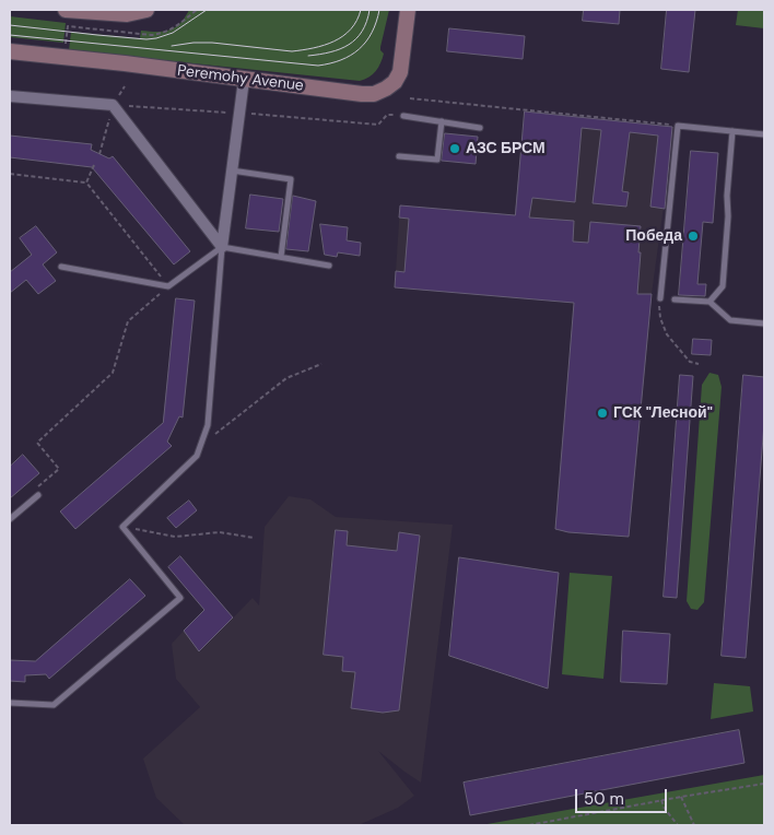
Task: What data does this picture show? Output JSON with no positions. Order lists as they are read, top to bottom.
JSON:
{
  "streets": {
    "main road": ["Peremohy Avenue"]
  },
  "places": ["АЗС БРСМ", "Победа", "ГСК \"Лесной\""],
  "scale_bar": "50 m"
}
